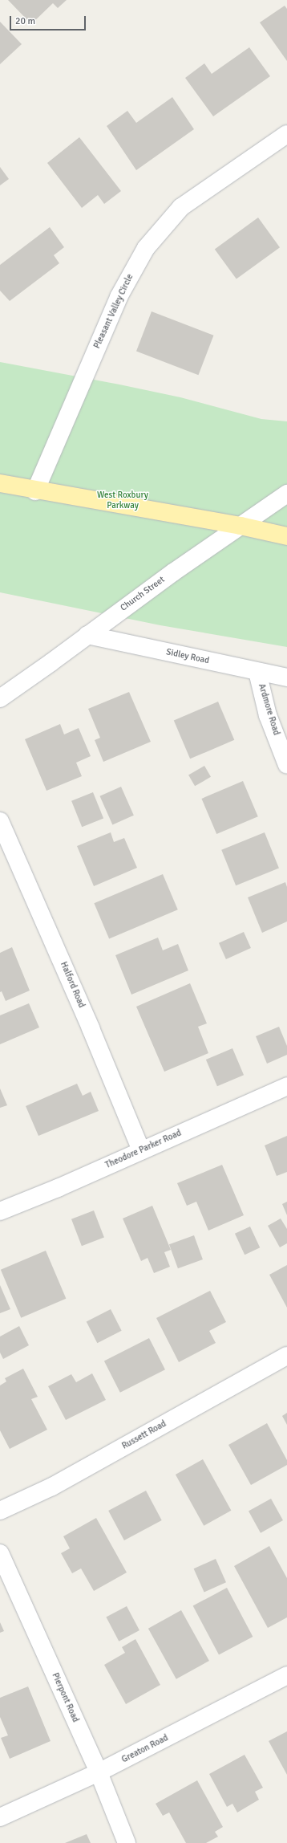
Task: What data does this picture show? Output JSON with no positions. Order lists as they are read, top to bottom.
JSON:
{
  "streets": {
    "street": [
      "Pleasant Valley Circle",
      "Church Street",
      "Sidley Road",
      "Ardmore Road",
      "Halford Road",
      "Theodore Parker Road",
      "Russett Road",
      "Pierpont Road",
      "Greaton Road"
    ]
  },
  "crossings": [
    ["Church Street", "Sidley Road"],
    ["Sidley Road", "Ardmore Road"],
    ["Halford Road", "Theodore Parker Road"],
    ["Pierpont Road", "Greaton Road"]
  ],
  "parks": ["West Roxbury Parkway"],
  "scale_bar": "20 m"
}
